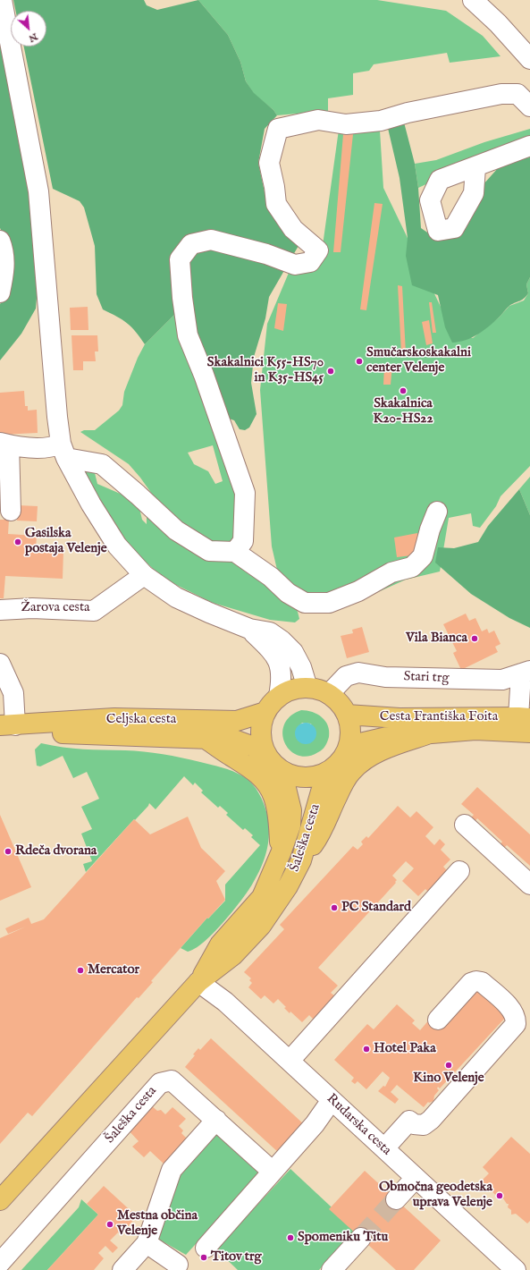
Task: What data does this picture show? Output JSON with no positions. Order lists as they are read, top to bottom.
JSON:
{
  "streets": {
    "main road": ["Cesta Františka Foita", "Celjska cesta", "Šaleška cesta"],
    "street": ["Žarova cesta", "Stari trg", "Rudarska cesta"]
  },
  "crossings": [
    ["Stari trg", "Cesta Františka Foita"],
    ["Stari trg", "Celjska cesta"],
    ["Stari trg", "Šaleška cesta"],
    ["Cesta Františka Foita", "Celjska cesta"],
    ["Cesta Františka Foita", "Šaleška cesta"],
    ["Celjska cesta", "Šaleška cesta"],
    ["Šaleška cesta", "Rudarska cesta"]
  ],
  "places": [
    "Smučarskoskakalni center Velenje",
    "Skakalnici K55-HS70 in K35-HS45",
    "Skakalnica K20-HS22",
    "Gasilska postaja Velenje",
    "Vila Bianca",
    "Rdeča dvorana",
    "PC Standard",
    "Mercator",
    "Hotel Paka",
    "Kino Velenje",
    "Območna geodetska uprava Velenje",
    "Mestna občina Velenje",
    "Spomeniku Titu",
    "Titov trg"
  ],
  "north": "bottom right"
}
